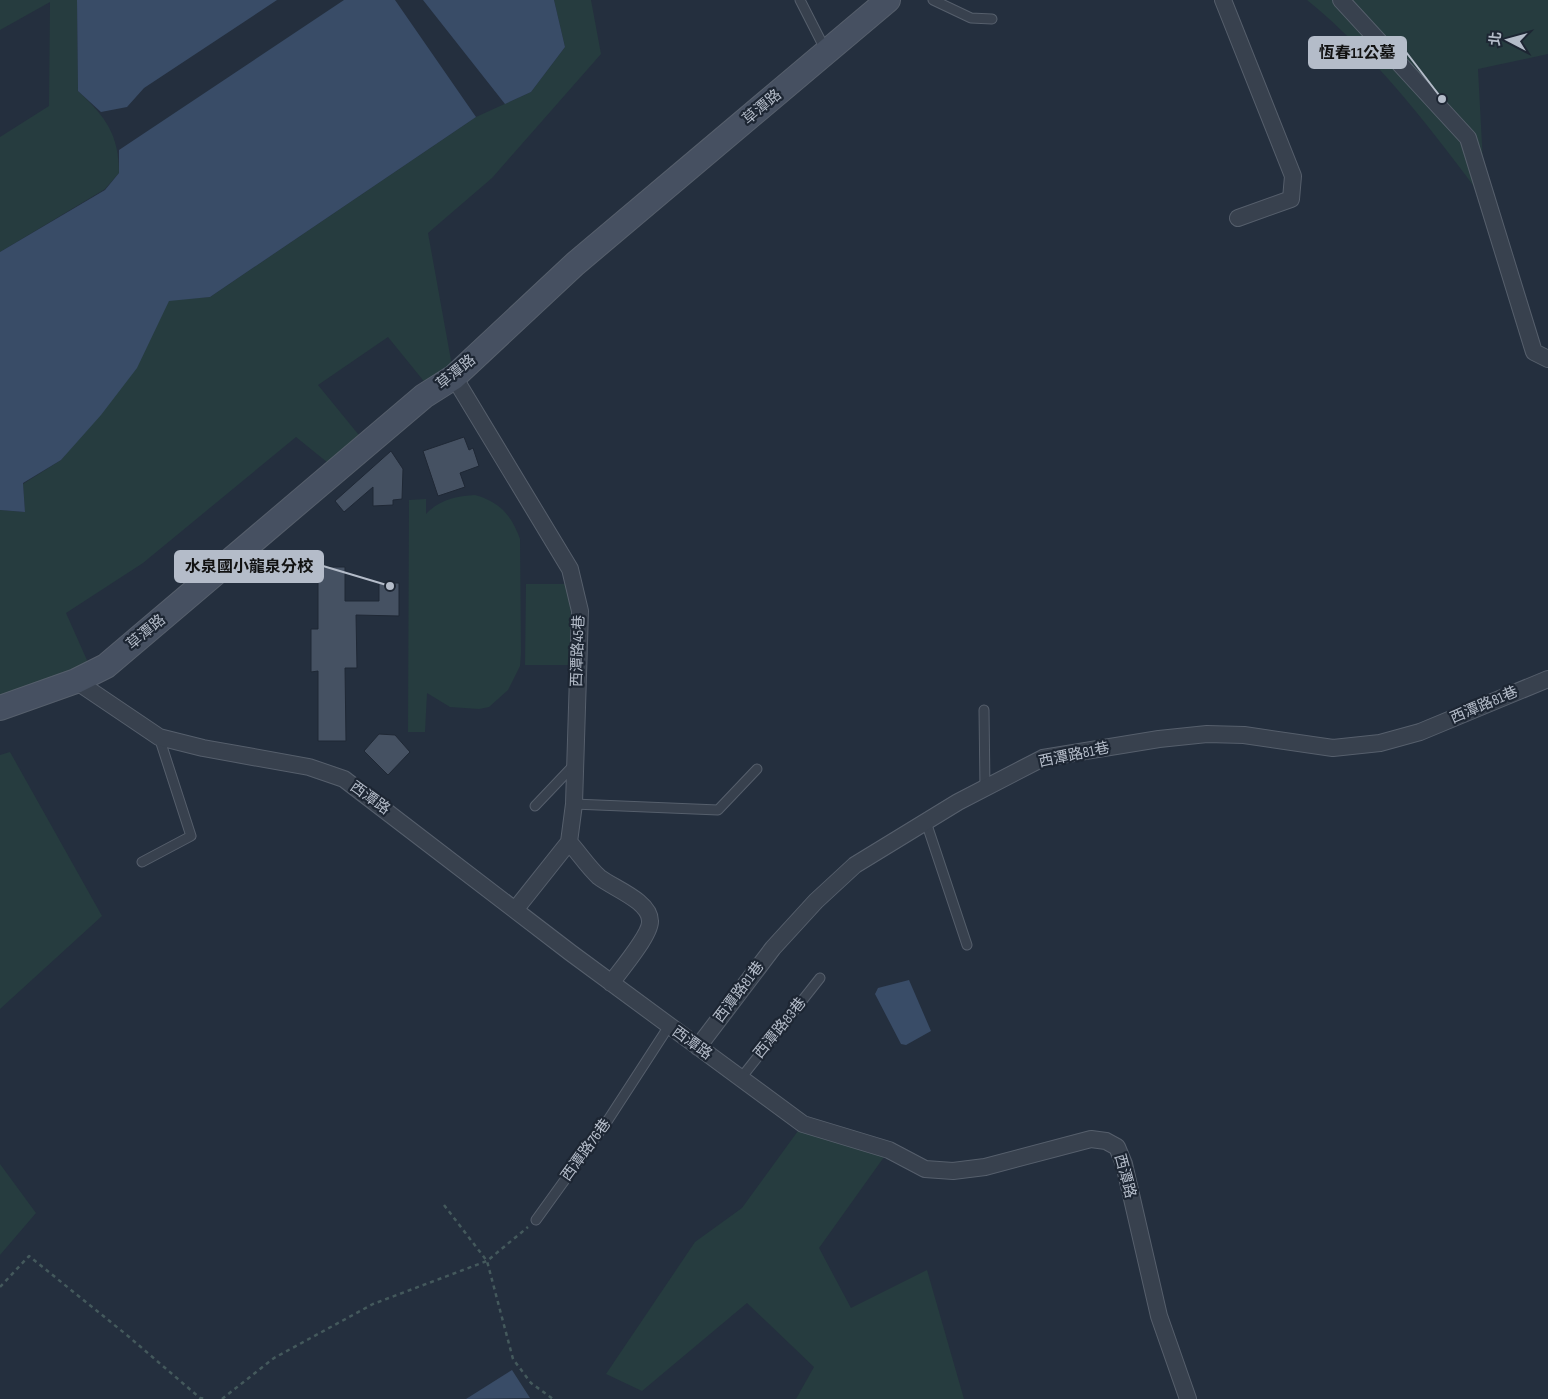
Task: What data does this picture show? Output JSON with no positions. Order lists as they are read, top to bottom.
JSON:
{
  "streets": {
    "street": [
      "草潭路",
      "西潭路45巷",
      "西潭路81巷",
      "西潭路"
    ],
    "lane": ["西潭路83巷", "西潭路76巷"]
  },
  "crossings": [
    ["草潭路", "西潭路45巷"],
    ["草潭路", "西潭路"],
    ["西潭路81巷", "西潭路"],
    ["西潭路", "西潭路83巷"],
    ["西潭路", "西潭路76巷"]
  ],
  "places": ["恆春11公墓", "水泉國小龍泉分校"],
  "north": "left"
}
